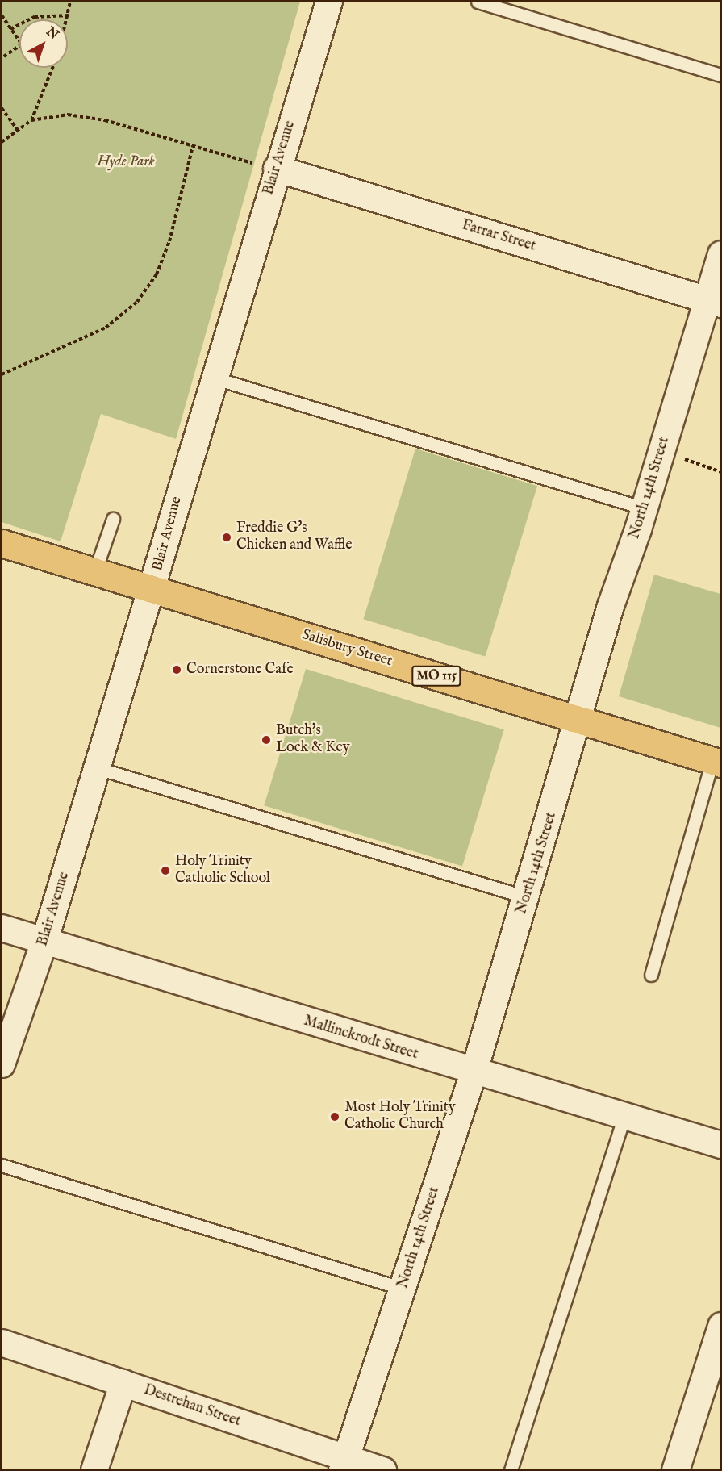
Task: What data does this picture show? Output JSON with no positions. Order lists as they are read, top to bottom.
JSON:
{
  "streets": {
    "main road": ["Salisbury Street", "MO 115"],
    "street": [
      "Blair Avenue",
      "Farrar Street",
      "North 14th Street",
      "Mallinckrodt Street",
      "Destrehan Street"
    ]
  },
  "crossings": [
    ["Blair Avenue", "Farrar Street"],
    ["Blair Avenue", "Salisbury Street"],
    ["Blair Avenue", "Mallinckrodt Street"],
    ["Farrar Street", "North 14th Street"],
    ["North 14th Street", "Salisbury Street"],
    ["North 14th Street", "Mallinckrodt Street"],
    ["North 14th Street", "Destrehan Street"]
  ],
  "parks": ["Hyde Park"],
  "places": [
    "Freddie G's Chicken and Waffle",
    "Cornerstone Cafe",
    "Butch's Lock & Key",
    "Holy Trinity Catholic School",
    "Most Holy Trinity Catholic Church"
  ],
  "north": "top right"
}
